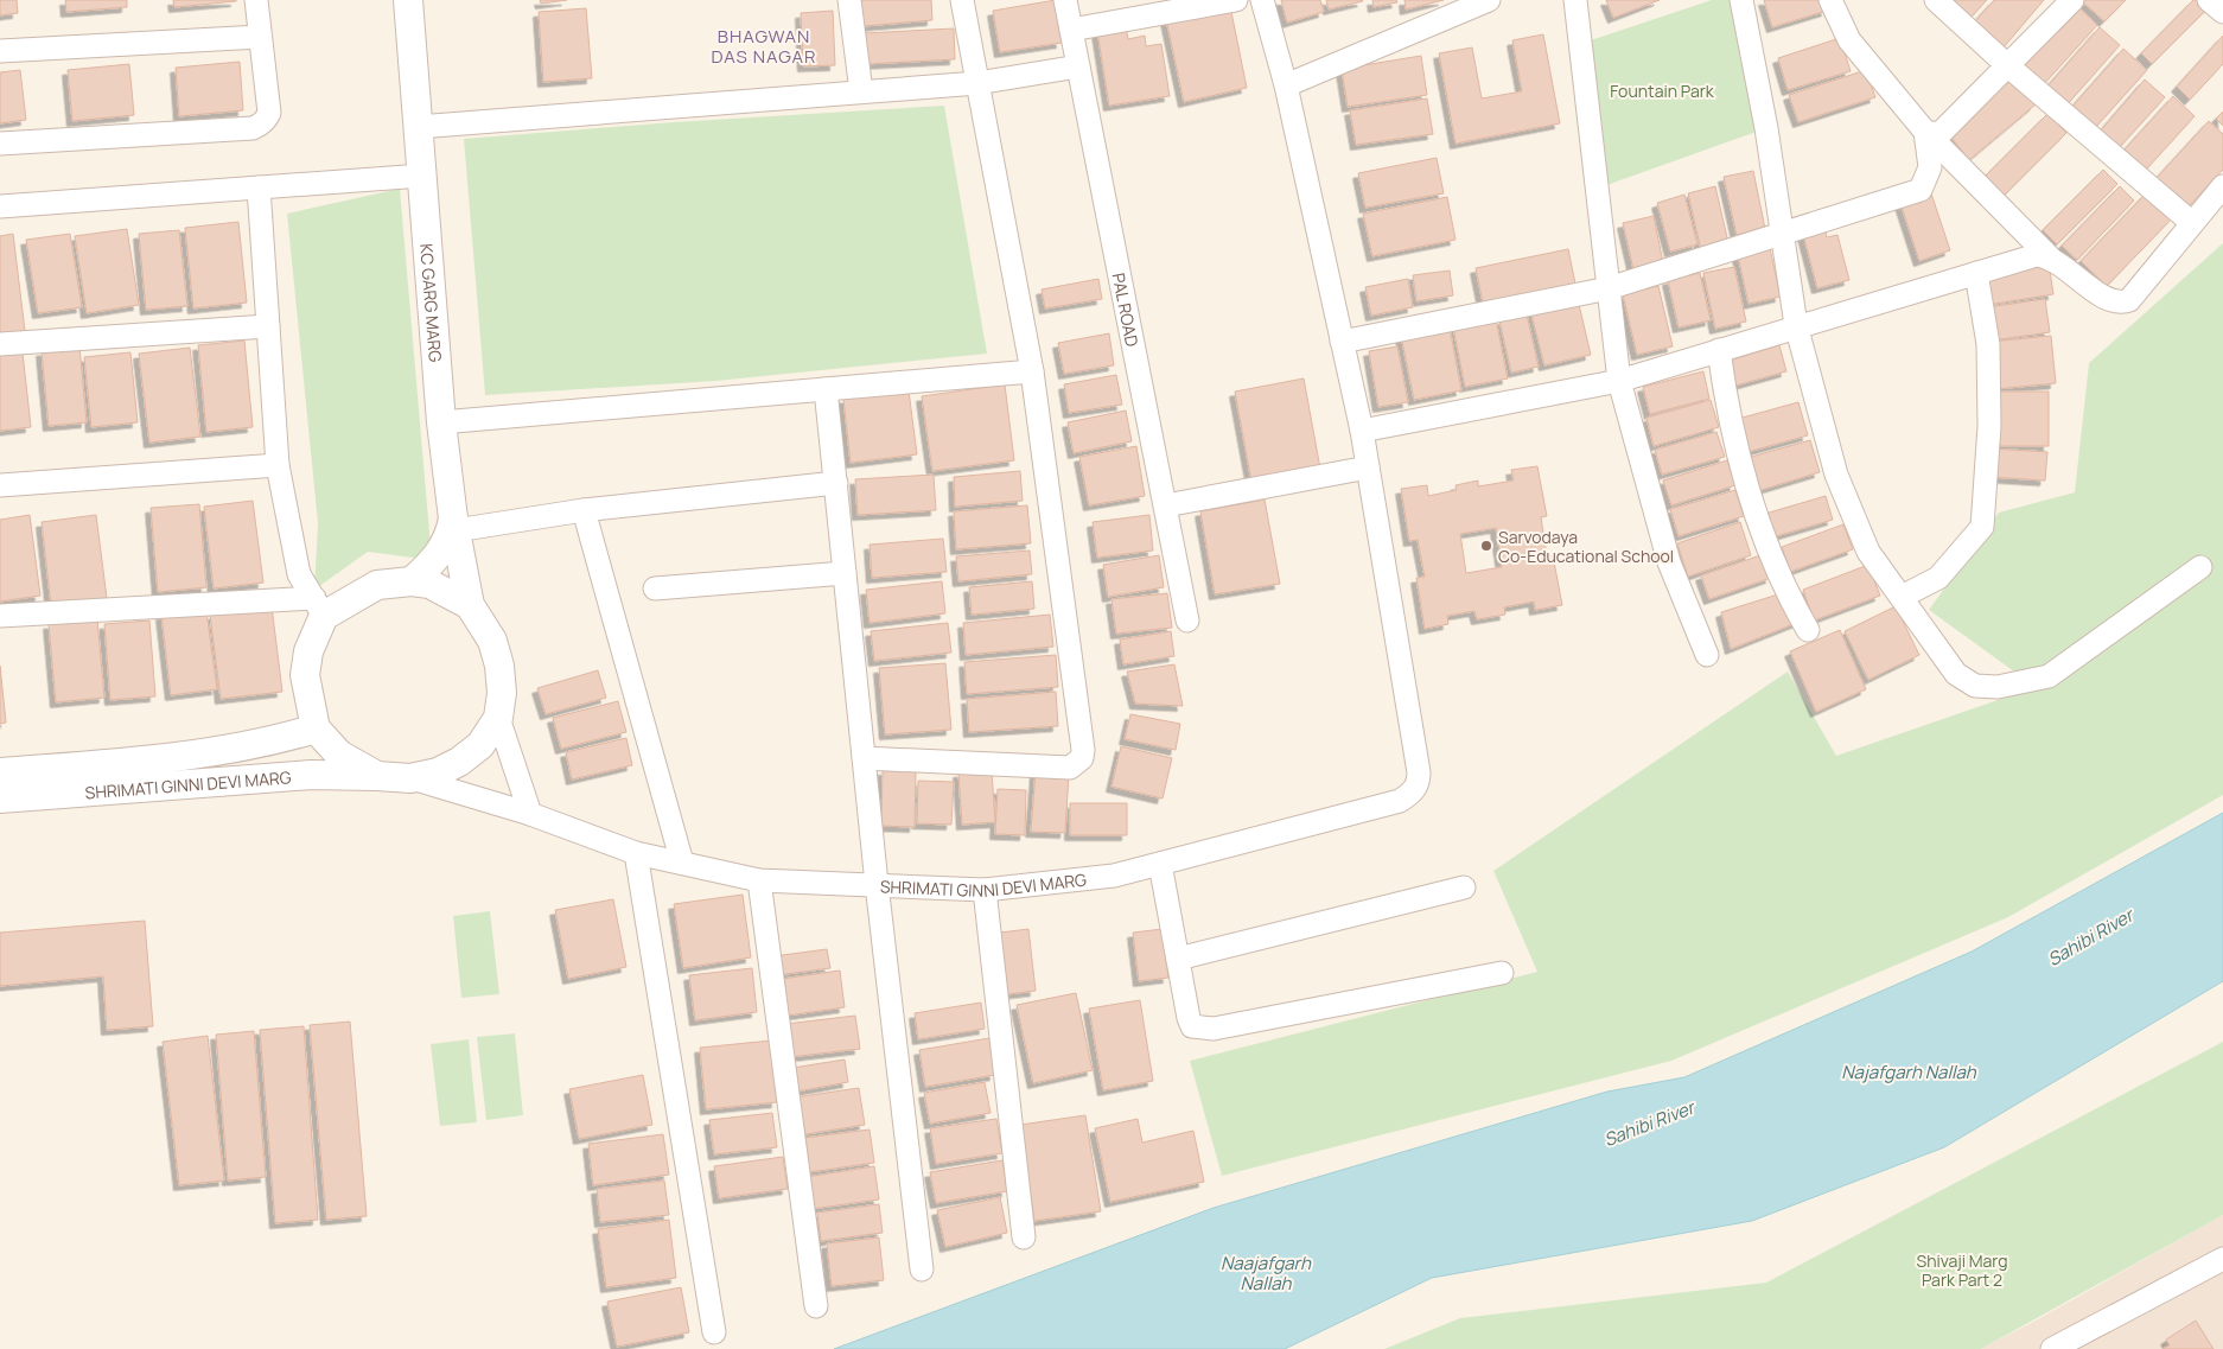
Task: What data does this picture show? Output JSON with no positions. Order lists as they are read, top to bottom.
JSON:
{
  "streets": {
    "street": ["KC GARG MARG", "PAL ROAD", "SHRIMATI GINNI DEVI MARG"]
  },
  "crossings": [
    ["KC GARG MARG", "SHRIMATI GINNI DEVI MARG"]
  ],
  "districts": ["BHAGWAN DAS NAGAR"],
  "water": ["Sahibi River", "Najafgarh Nallah", "Naajafgarh Nallah"],
  "parks": ["Fountain Park", "Shivaji Marg Park Part 2"],
  "places": ["Sarvodaya Co-Educational School"]
}
